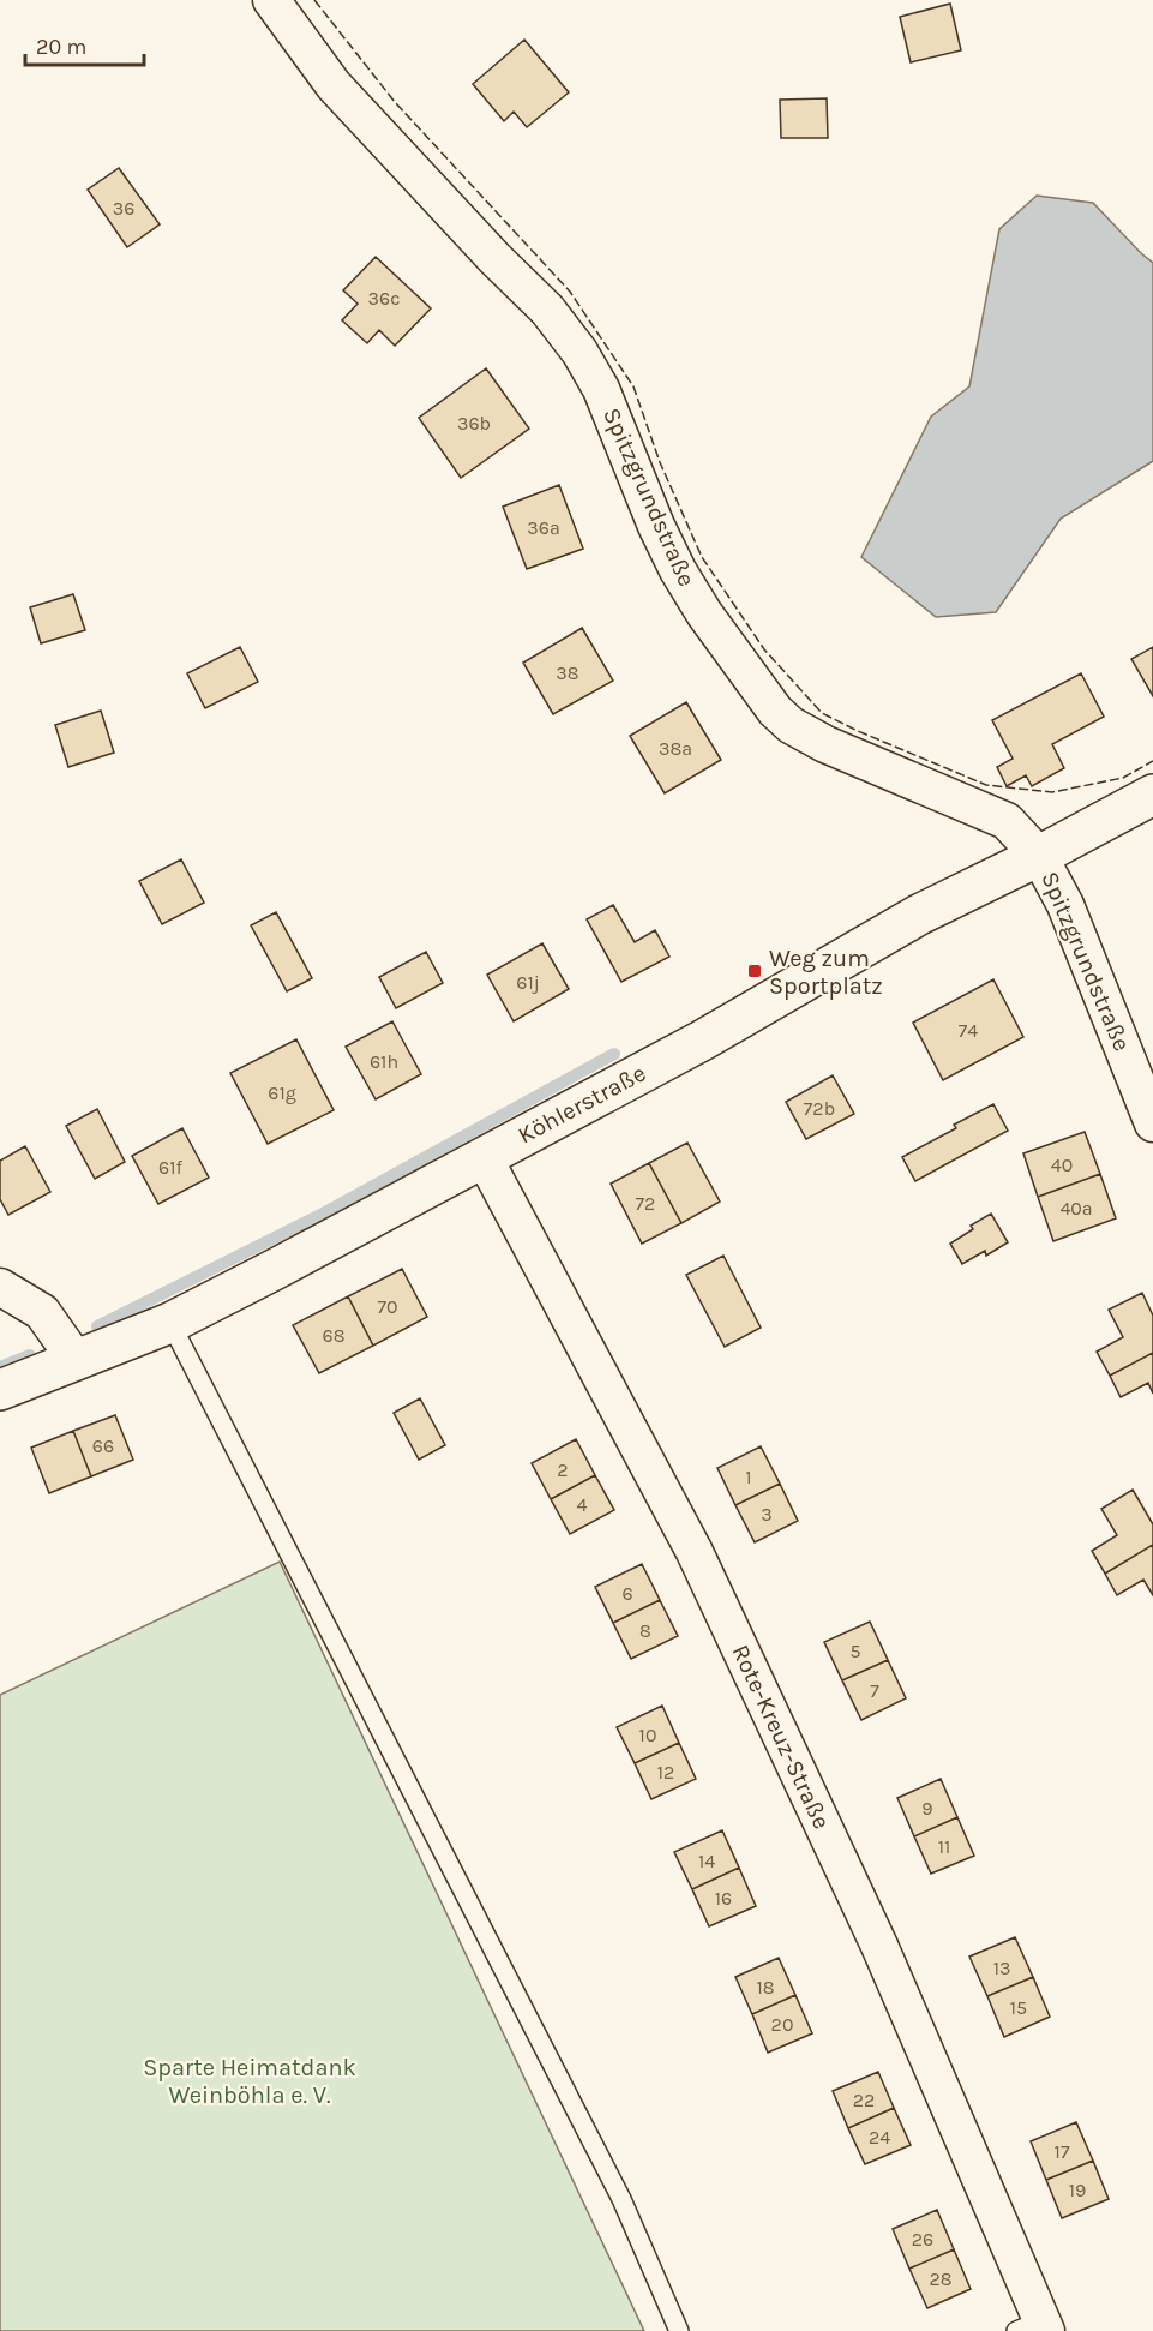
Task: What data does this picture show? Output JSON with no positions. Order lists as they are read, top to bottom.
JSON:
{
  "streets": {
    "street": ["Spitzgrundstraße", "Köhlerstraße", "Rote-Kreuz-Straße"]
  },
  "crossings": [
    ["Spitzgrundstraße", "Köhlerstraße"],
    ["Köhlerstraße", "Rote-Kreuz-Straße"]
  ],
  "parks": ["Sparte Heimatdank Weinböhla e. V."],
  "places": {
    "transit": ["Weg zum Sportplatz"]
  },
  "house_numbers": [
    "36",
    "36c",
    "36b",
    "36a",
    "38",
    "38a",
    "61j",
    "74",
    "61h",
    "61g",
    "72b",
    "40",
    "61f",
    "72",
    "40a",
    "70",
    "68",
    "66",
    "2",
    "1",
    "4",
    "3",
    "6",
    "8",
    "5",
    "7",
    "10",
    "12",
    "9",
    "11",
    "14",
    "16",
    "13",
    "18",
    "15",
    "20",
    "22",
    "24",
    "17",
    "19",
    "26",
    "28"
  ],
  "scale_bar": "20 m"
}
